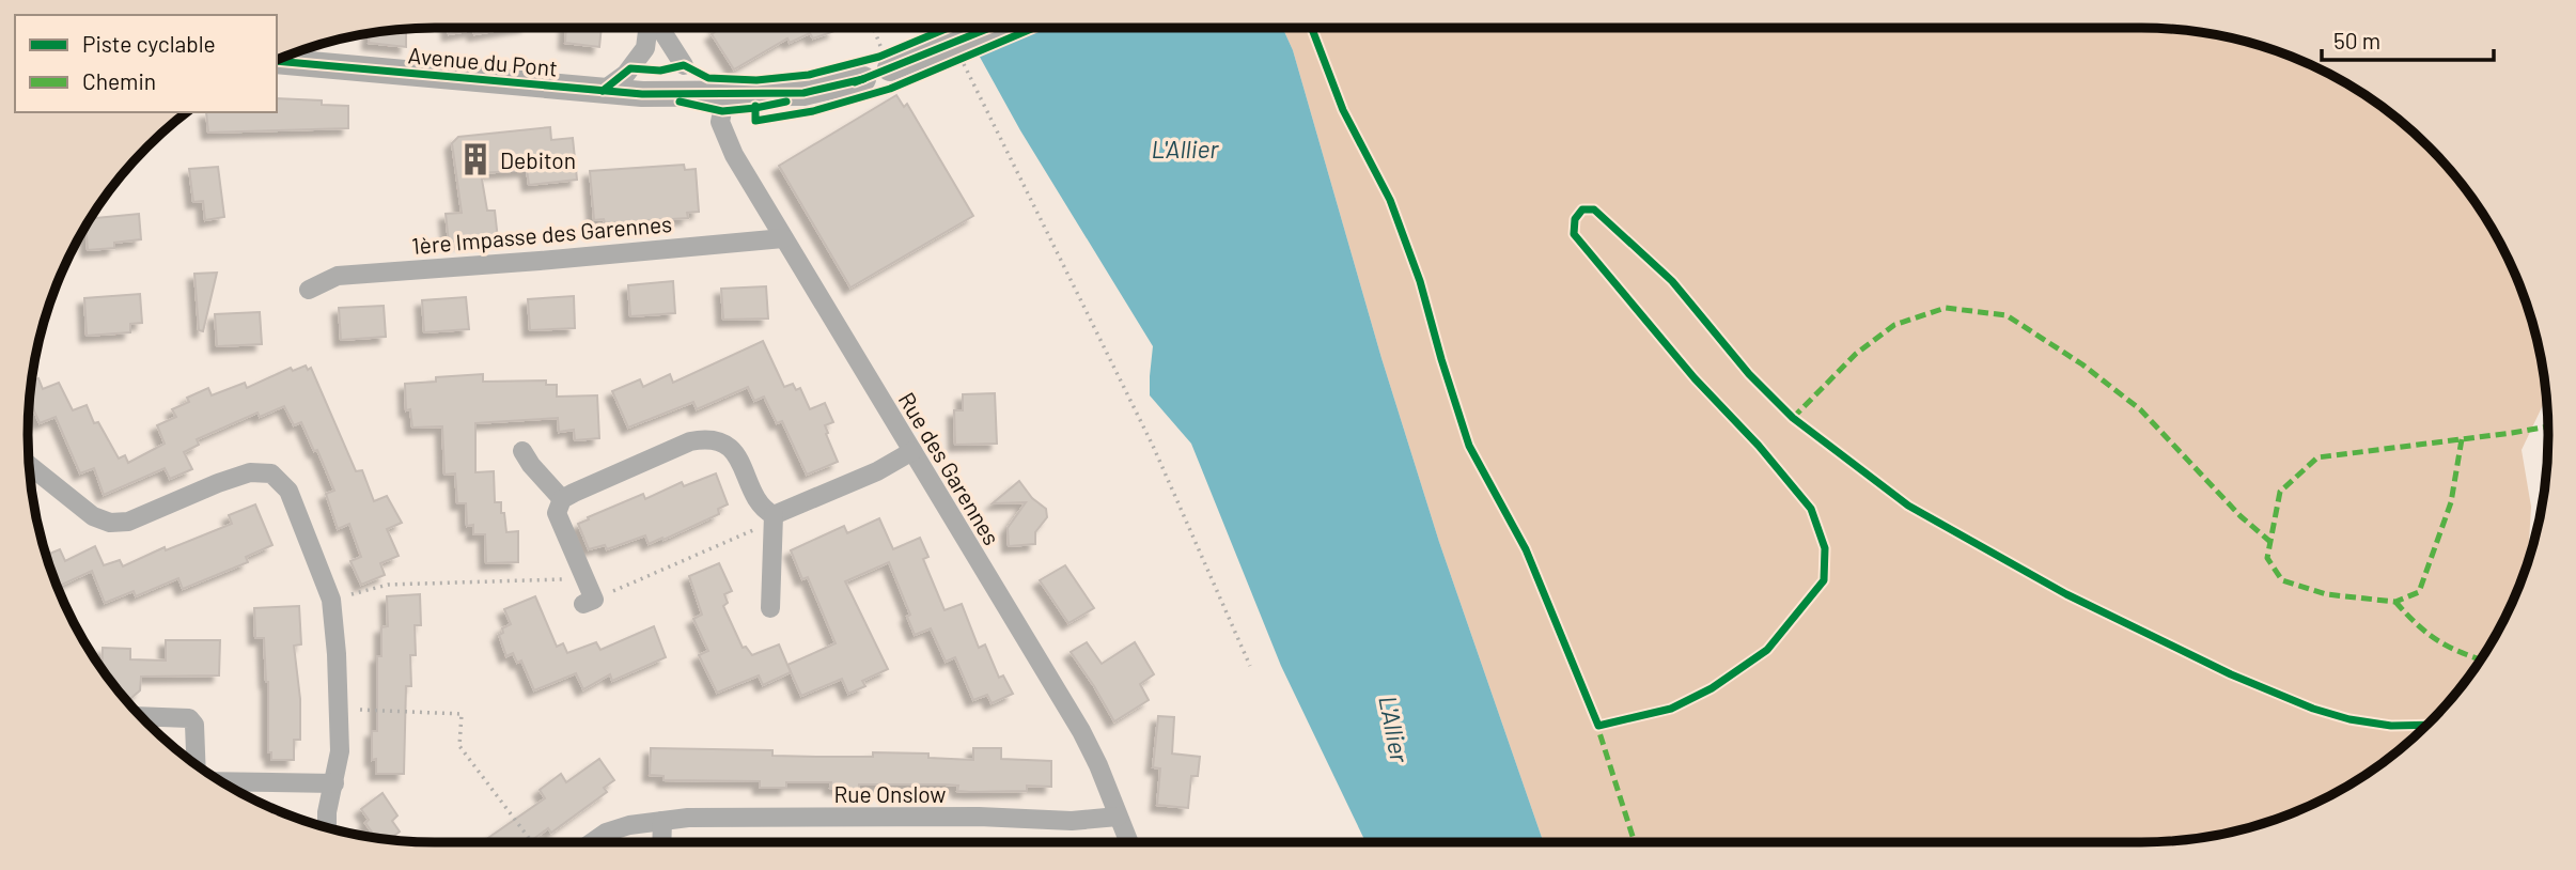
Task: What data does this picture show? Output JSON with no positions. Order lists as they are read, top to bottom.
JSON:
{
  "streets": {
    "main road": ["Avenue du Pont"],
    "street": ["1ère Impasse des Garennes", "Rue des Garennes", "Rue Onslow"]
  },
  "crossings": [
    ["Avenue du Pont", "Rue des Garennes"],
    ["1ère Impasse des Garennes", "Rue des Garennes"],
    ["Rue des Garennes", "Rue Onslow"]
  ],
  "water": ["L'Allier"],
  "places": {
    "building": ["Debiton"]
  },
  "legend": ["Piste cyclable", "Chemin"],
  "scale_bar": "50 m"
}
